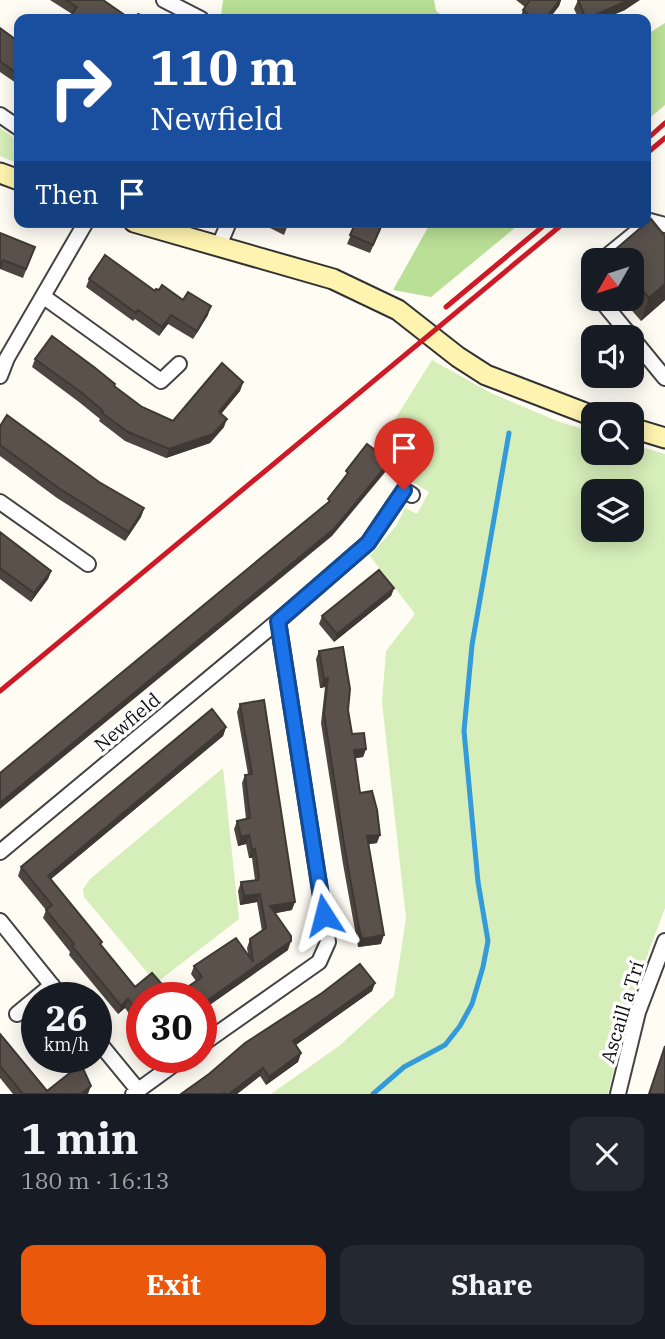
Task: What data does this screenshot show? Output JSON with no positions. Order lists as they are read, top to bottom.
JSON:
{
  "streets": {
    "street": ["Newfield", "Ascaill a Trí"]
  },
  "north": "bottom left",
  "page": {
    "turn": ["110 m", "Newfield"],
    "then": "Then",
    "speed": "26 km/h",
    "limit": "30",
    "heading": ["1 min", "180 m · 16:13"],
    "buttons": ["Exit", "Share"]
  }
}
